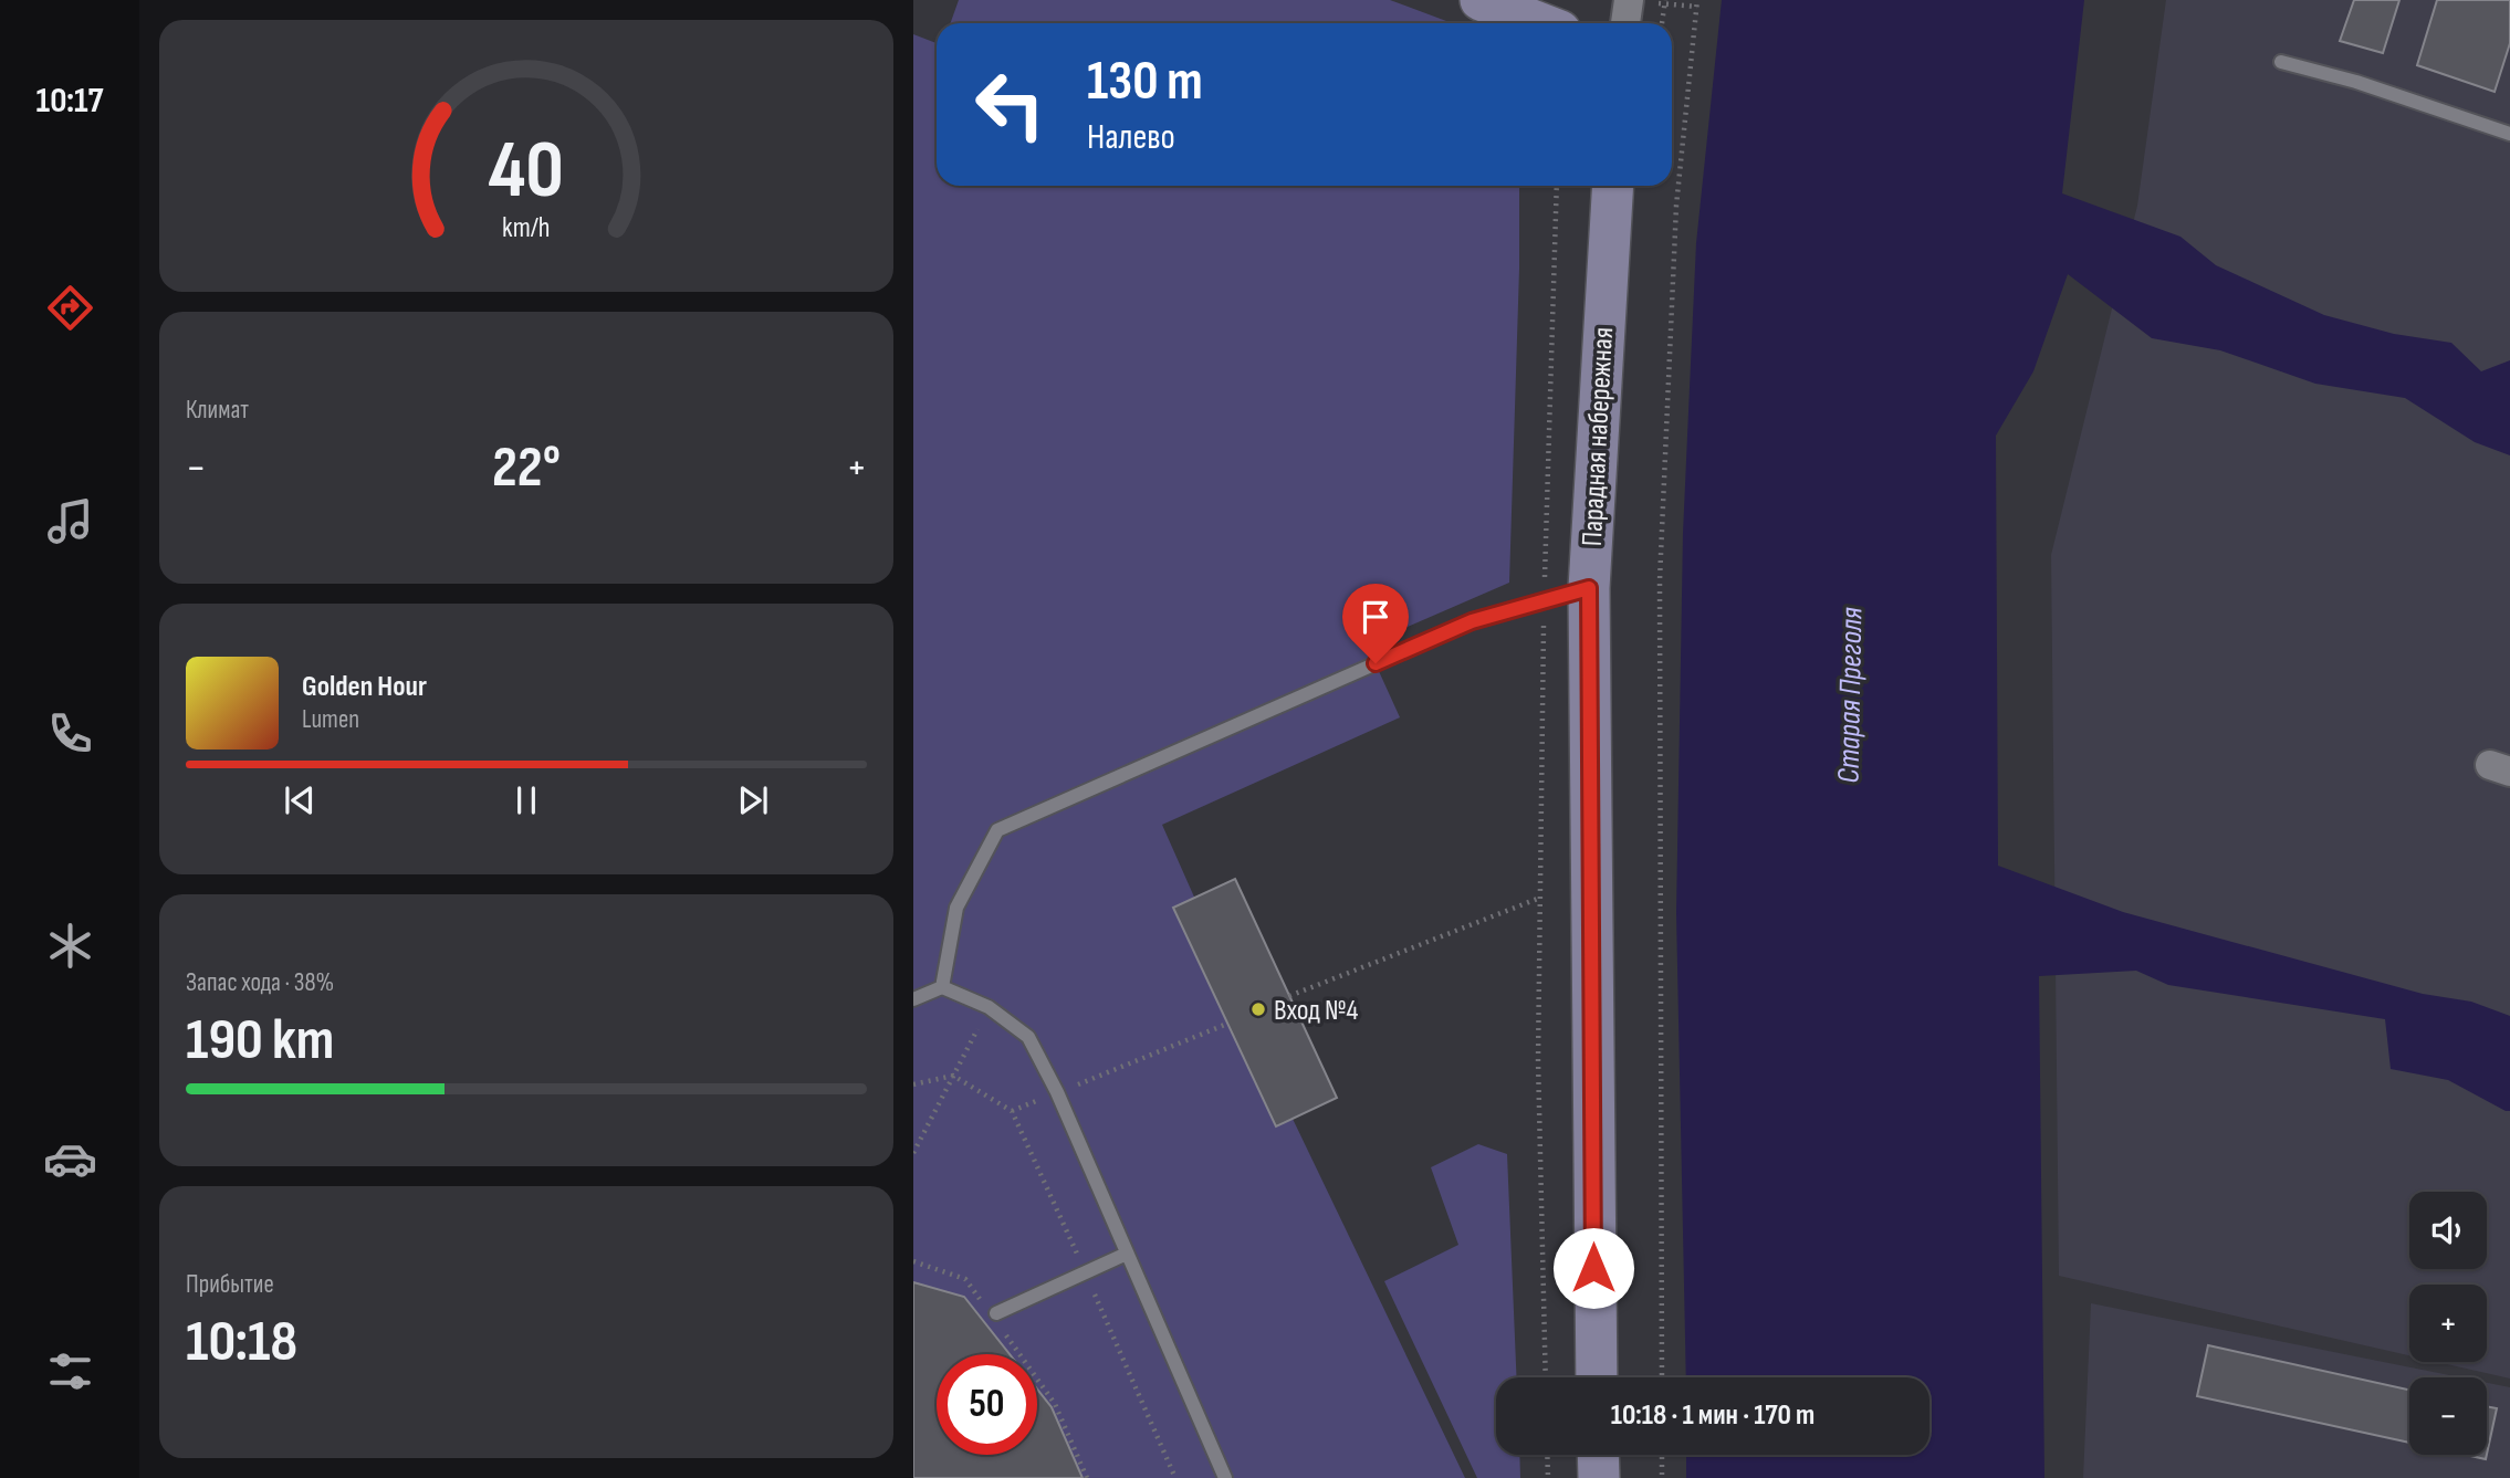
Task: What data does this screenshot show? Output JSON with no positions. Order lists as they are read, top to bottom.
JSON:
{
  "streets": {
    "main road": ["Парадная набережная"]
  },
  "water": ["Старая Преголя"],
  "places": ["Вход №4"],
  "page": {
    "tabs": "10:17",
    "turn": ["130 m", "Налево"],
    "tile": [
      "Климат",
      ["Запас хода · 38%", "190 km"],
      ["Прибытие", "10:18"]
    ],
    "heat": ["−", "22°", "+"],
    "song": ["Golden Hour", "Lumen"],
    "map_buttons": ["+", "−"],
    "limit": "50",
    "trip": "10:18 · 1 мин · 170 m",
    "gauge": ["40", "km/h"]
  }
}
